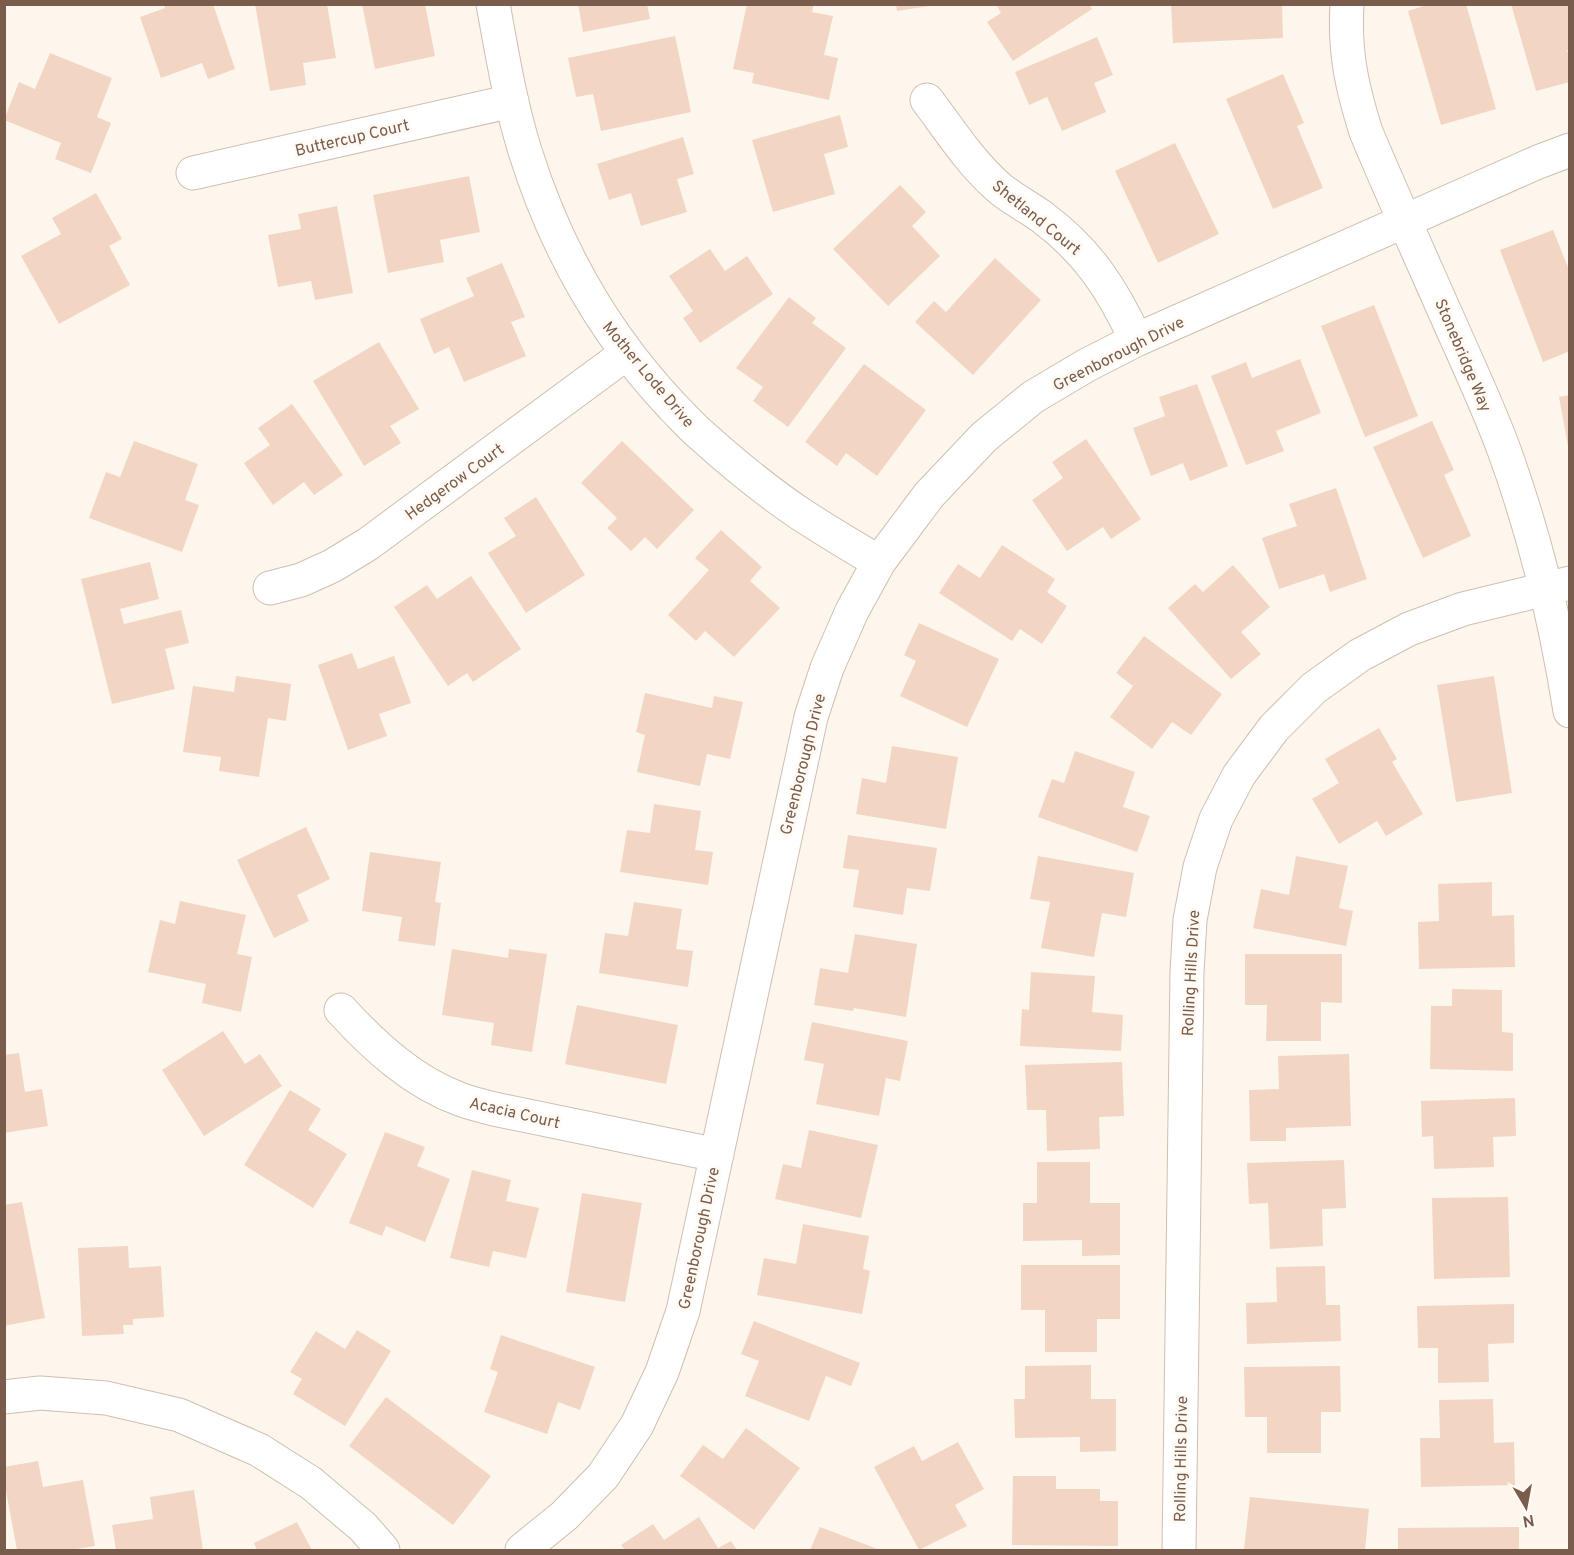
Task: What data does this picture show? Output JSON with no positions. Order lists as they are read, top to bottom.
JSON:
{
  "streets": {
    "street": [
      "Buttercup Court",
      "Shetland Court",
      "Greenborough Drive",
      "Stonebridge Way",
      "Mother Lode Drive",
      "Hedgerow Court",
      "Rolling Hills Drive",
      "Acacia Court"
    ]
  },
  "crossings": [
    ["Buttercup Court", "Mother Lode Drive"],
    ["Shetland Court", "Greenborough Drive"],
    ["Greenborough Drive", "Stonebridge Way"],
    ["Greenborough Drive", "Mother Lode Drive"],
    ["Greenborough Drive", "Acacia Court"],
    ["Stonebridge Way", "Rolling Hills Drive"],
    ["Mother Lode Drive", "Hedgerow Court"]
  ],
  "north": "bottom"
}
